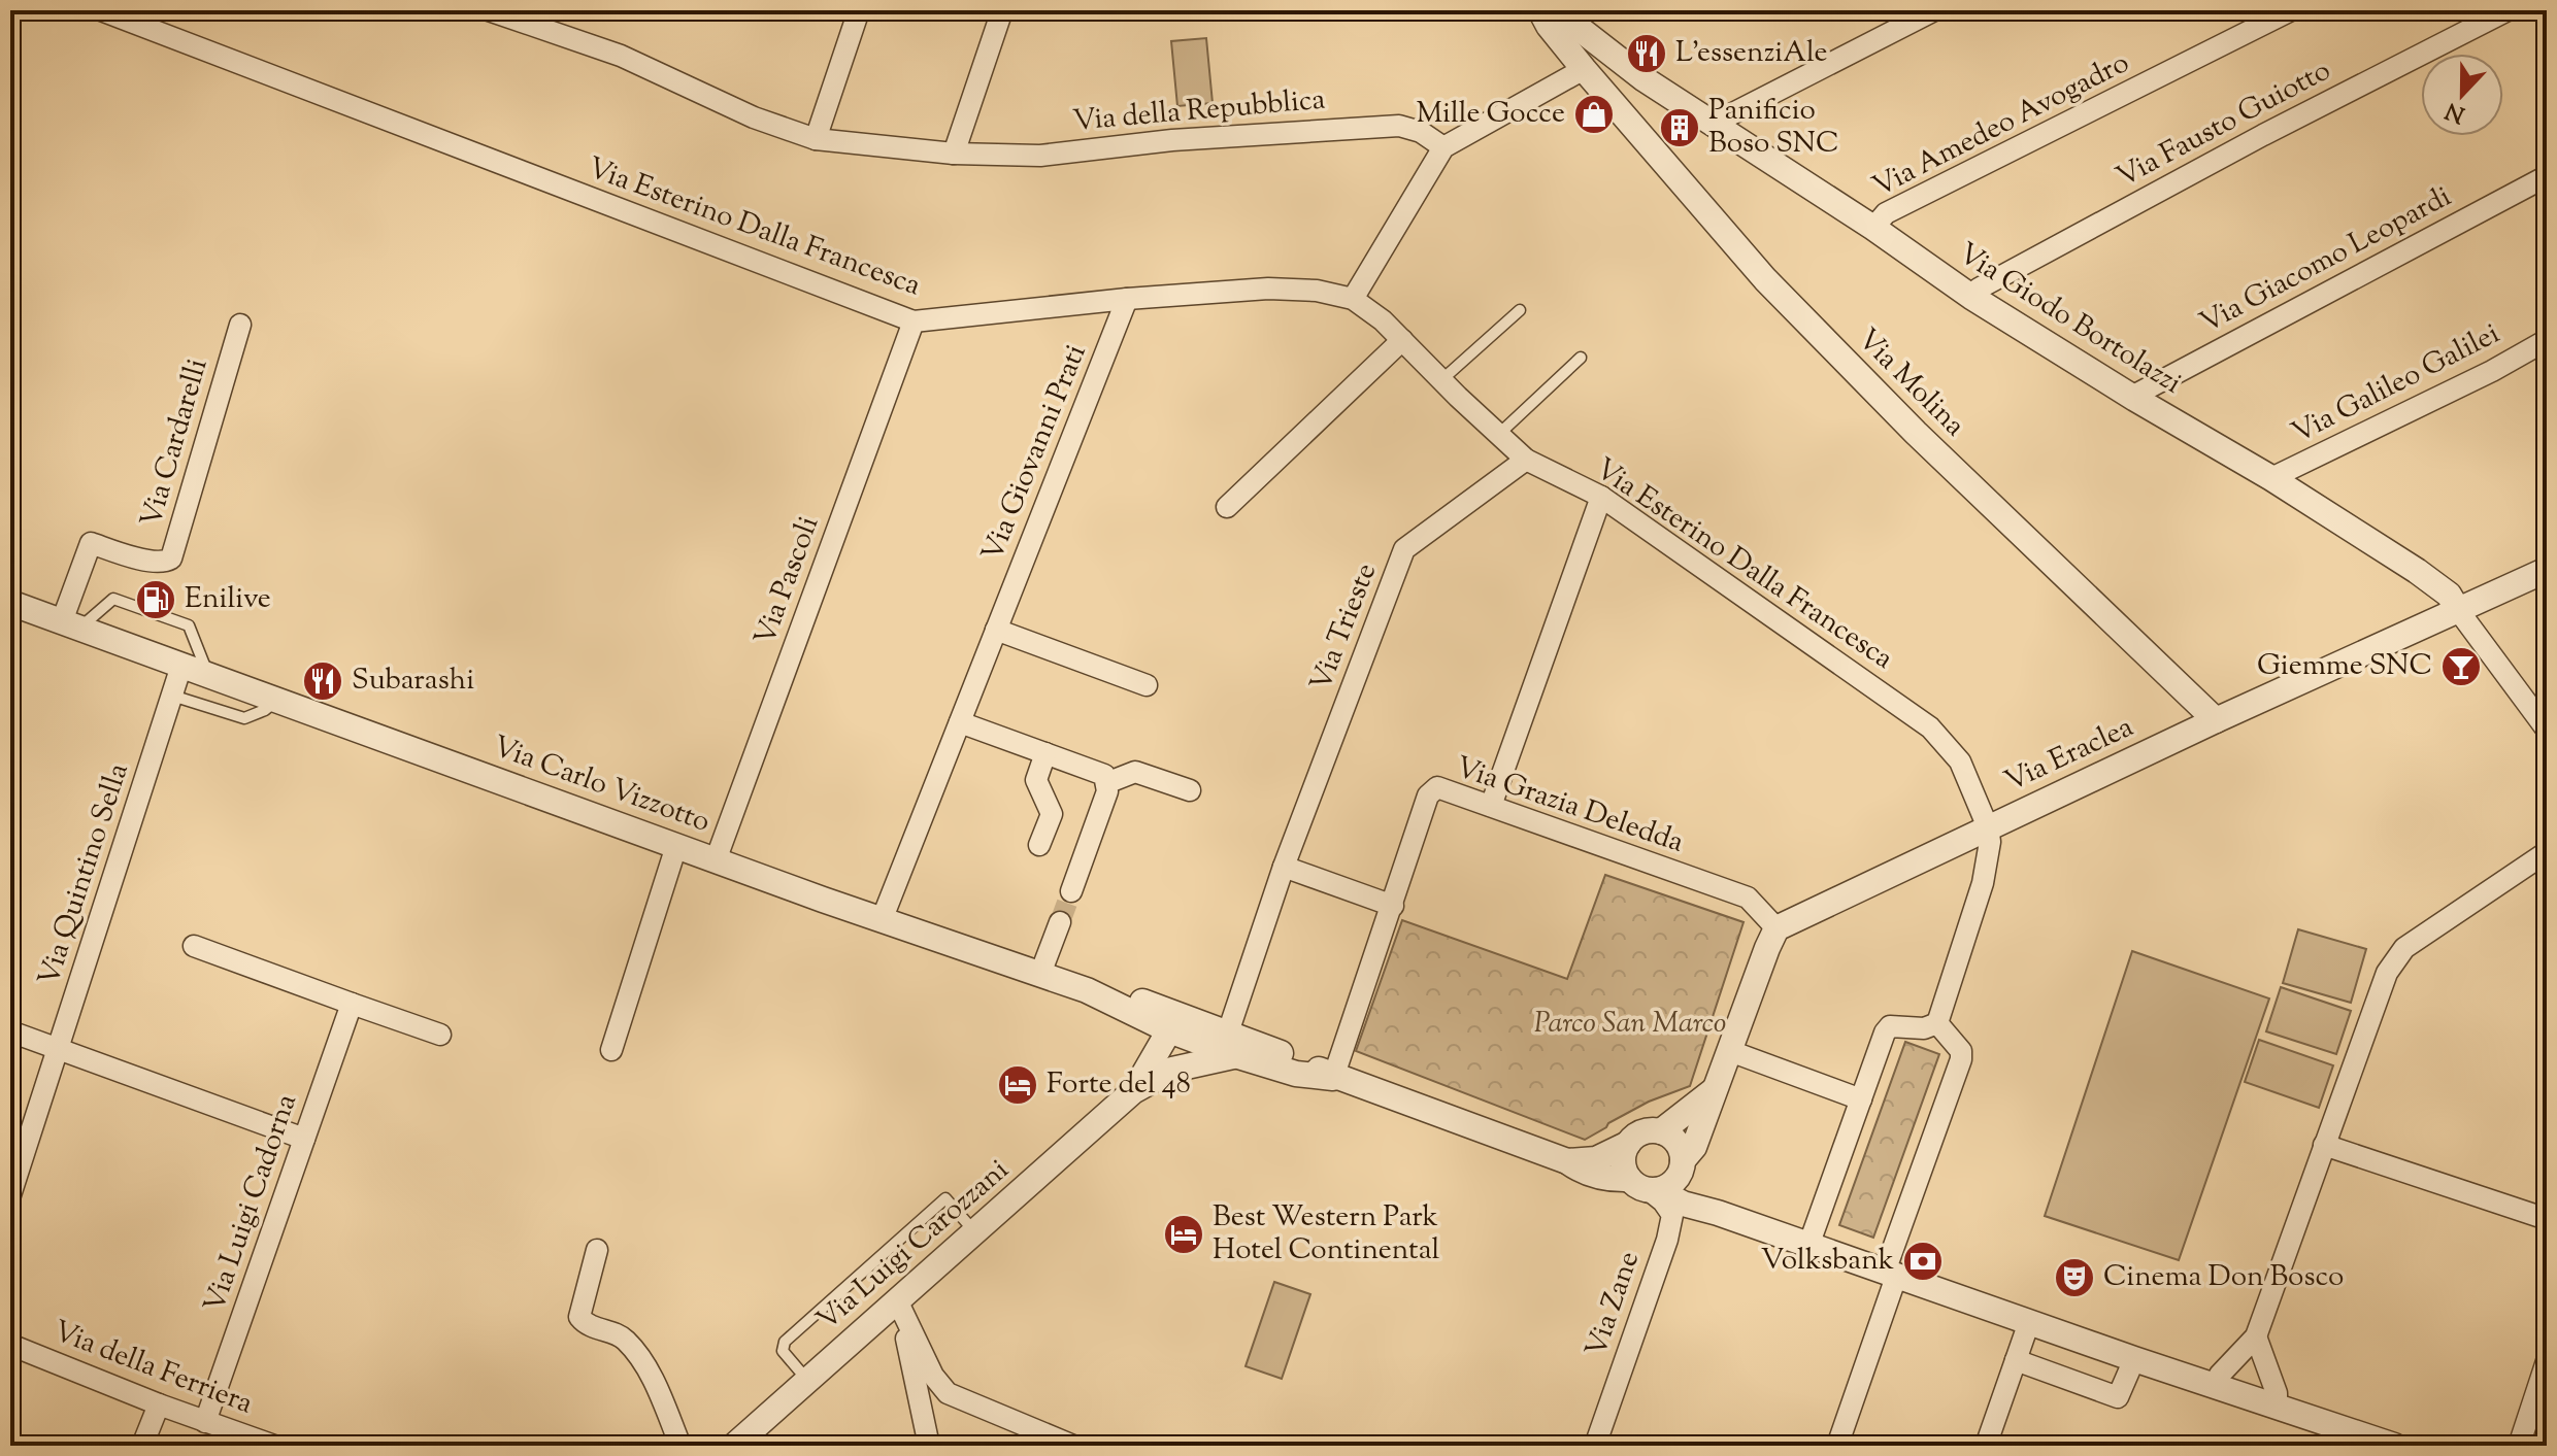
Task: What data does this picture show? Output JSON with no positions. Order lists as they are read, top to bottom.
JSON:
{
  "streets": {
    "street": [
      "Via della Repubblica",
      "Via Fausto Guiotto",
      "Via Amedeo Avogadro",
      "Via Esterino Dalla Francesca",
      "Via Giacomo Leopardi",
      "Via Giodo Bortolazzi",
      "Via Molina",
      "Via Galileo Galilei",
      "Via Cardarelli",
      "Via Giovanni Prati",
      "Via Pascoli",
      "Via Trieste",
      "Via Eraclea",
      "Via Carlo Vizzotto",
      "Via Grazia Deledda",
      "Via Quintino Sella",
      "Via Luigi Cadorna",
      "Via Luigi Carozzani",
      "Via Zane",
      "Via della Ferriera"
    ]
  },
  "crossings": [
    ["Via Fausto Guiotto", "Via Giodo Bortolazzi"],
    ["Via Amedeo Avogadro", "Via Giodo Bortolazzi"],
    ["Via Esterino Dalla Francesca", "Via Giovanni Prati"],
    ["Via Esterino Dalla Francesca", "Via Pascoli"],
    ["Via Esterino Dalla Francesca", "Via Trieste"],
    ["Via Esterino Dalla Francesca", "Via Eraclea"],
    ["Via Giacomo Leopardi", "Via Giodo Bortolazzi"],
    ["Via Giodo Bortolazzi", "Via Molina"],
    ["Via Giodo Bortolazzi", "Via Galileo Galilei"],
    ["Via Giodo Bortolazzi", "Via Eraclea"],
    ["Via Molina", "Via Eraclea"],
    ["Via Cardarelli", "Via Carlo Vizzotto"],
    ["Via Giovanni Prati", "Via Carlo Vizzotto"],
    ["Via Pascoli", "Via Carlo Vizzotto"],
    ["Via Eraclea", "Via Grazia Deledda"],
    ["Via Carlo Vizzotto", "Via Quintino Sella"],
    ["Via Carlo Vizzotto", "Via Luigi Carozzani"],
    ["Via Luigi Cadorna", "Via della Ferriera"]
  ],
  "parks": ["Parco San Marco"],
  "places": {
    "restaurant": ["L'essenziAle", "Subarashi"],
    "shop": ["Mille Gocce"],
    "building": ["Panificio Boso SNC"],
    "fuel station": ["Enilive"],
    "bar": ["Giemme SNC"],
    "hotel": ["Forte del 48", "Best Western Park Hotel Continental"],
    "bank": ["Volksbank"],
    "theatre": ["Cinema Don Bosco"]
  },
  "north": "bottom"
}
